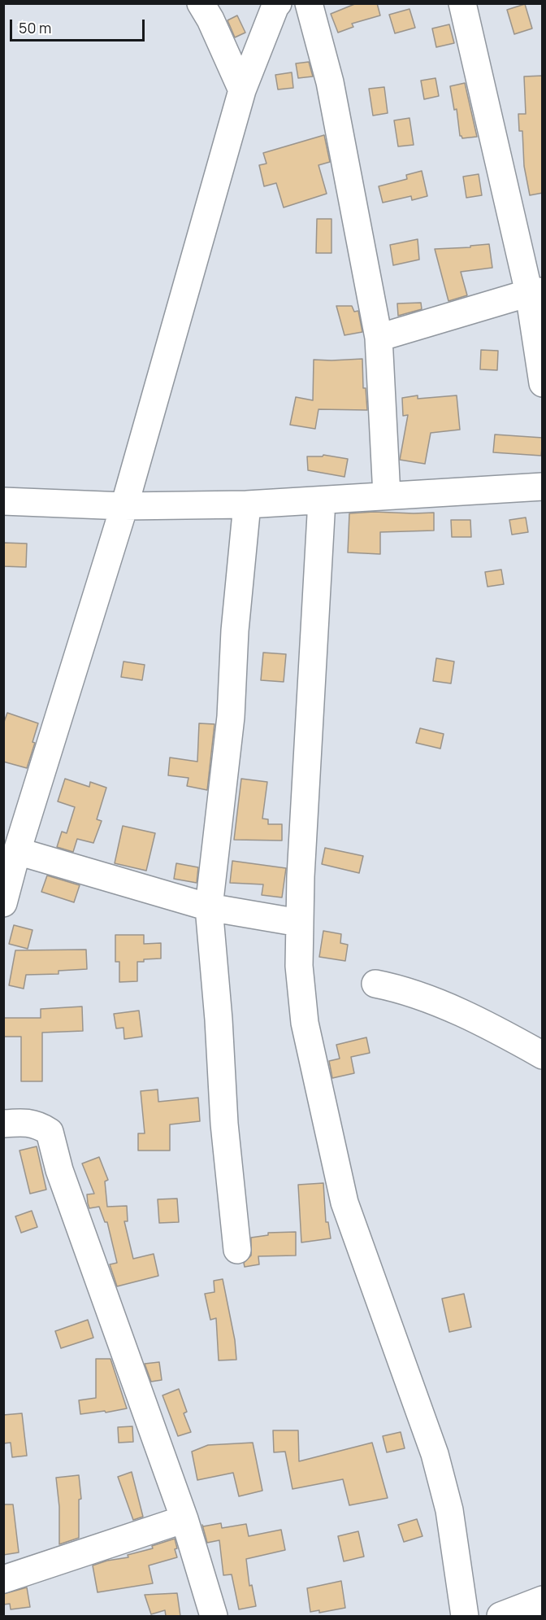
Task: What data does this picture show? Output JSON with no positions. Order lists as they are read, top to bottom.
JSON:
{
  "scale_bar": "50 m"
}
